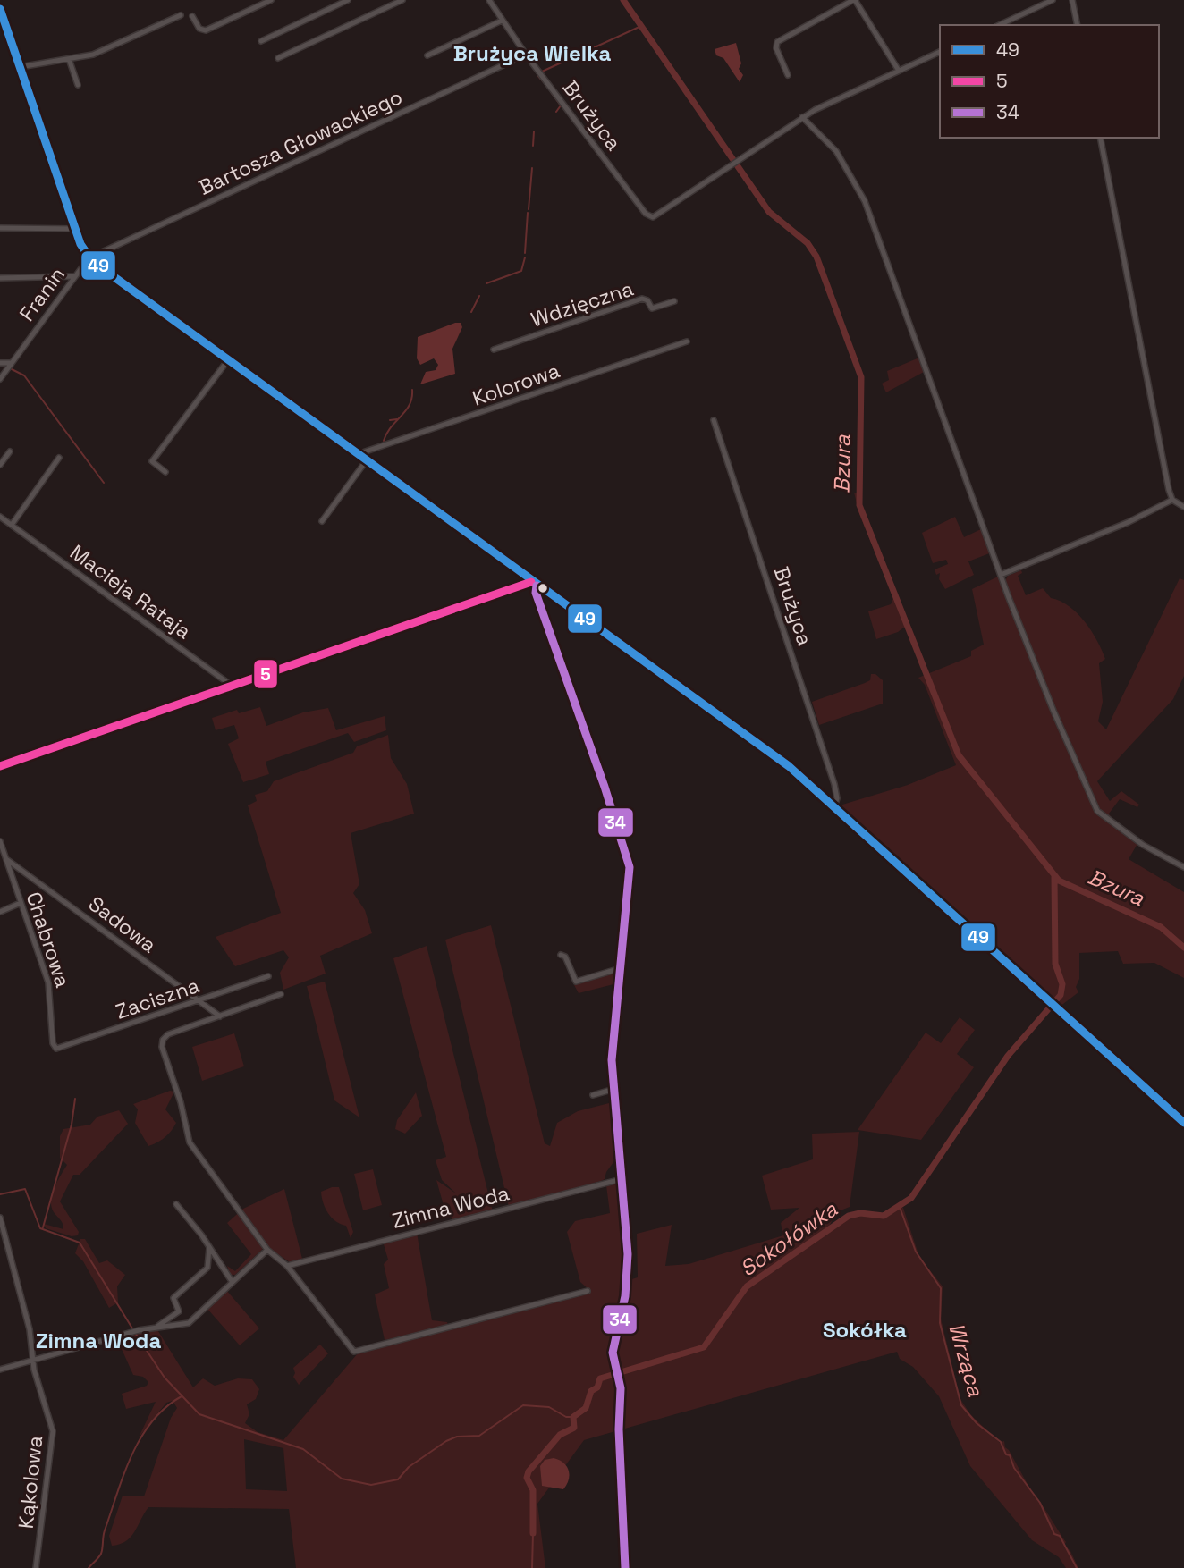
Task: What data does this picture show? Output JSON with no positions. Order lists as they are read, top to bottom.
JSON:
{
  "streets": {
    "street": [
      "Brużyca",
      "Bartosza Głowackiego",
      "Franin",
      "Wdzięczna",
      "Kolorowa",
      "Macieja Rataja",
      "Sadowa",
      "Chabrowa",
      "Zaciszna",
      "Zimna Woda",
      "Kąkolowa"
    ]
  },
  "crossings": [
    ["Brużyca", "Bartosza Głowackiego"],
    ["Bartosza Głowackiego", "Franin"],
    ["Sadowa", "Chabrowa"],
    ["Sadowa", "Zaciszna"],
    ["Chabrowa", "Zaciszna"]
  ],
  "districts": ["Brużyca Wielka", "Sokółka", "Zimna Woda"],
  "water": ["Bzura", "Sokołówka", "Wrząca"],
  "lines": ["transit line 49", "transit line 5", "transit line 34"],
  "legend": ["49", "5", "34"]
}
